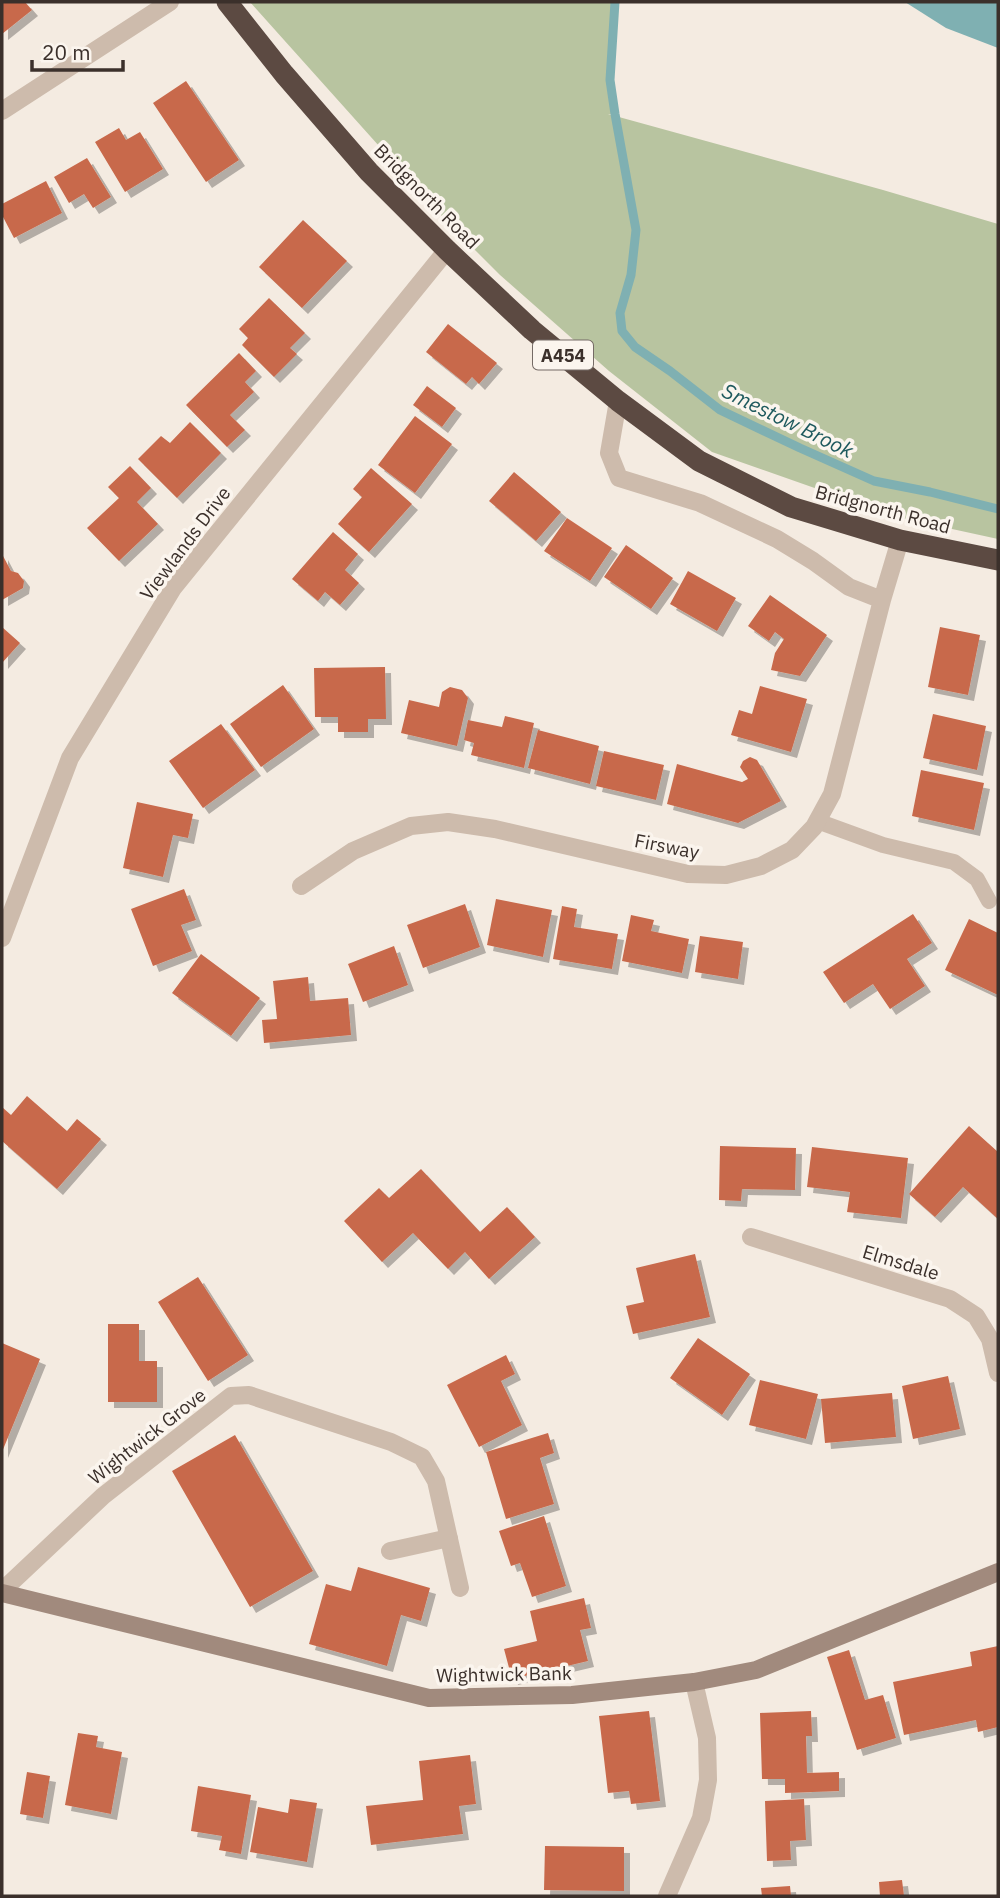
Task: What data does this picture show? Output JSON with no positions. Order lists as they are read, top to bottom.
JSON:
{
  "streets": {
    "highway": ["Bridgnorth Road", "A454"],
    "street": [
      "Viewlands Drive",
      "Firsway",
      "Elmsdale",
      "Wightwick Grove",
      "Wightwick Bank"
    ]
  },
  "crossings": [
    ["Bridgnorth Road", "Viewlands Drive"],
    ["Bridgnorth Road", "Firsway"],
    ["Wightwick Grove", "Wightwick Bank"]
  ],
  "water": ["Smestow Brook"],
  "scale_bar": "20 m"
}
